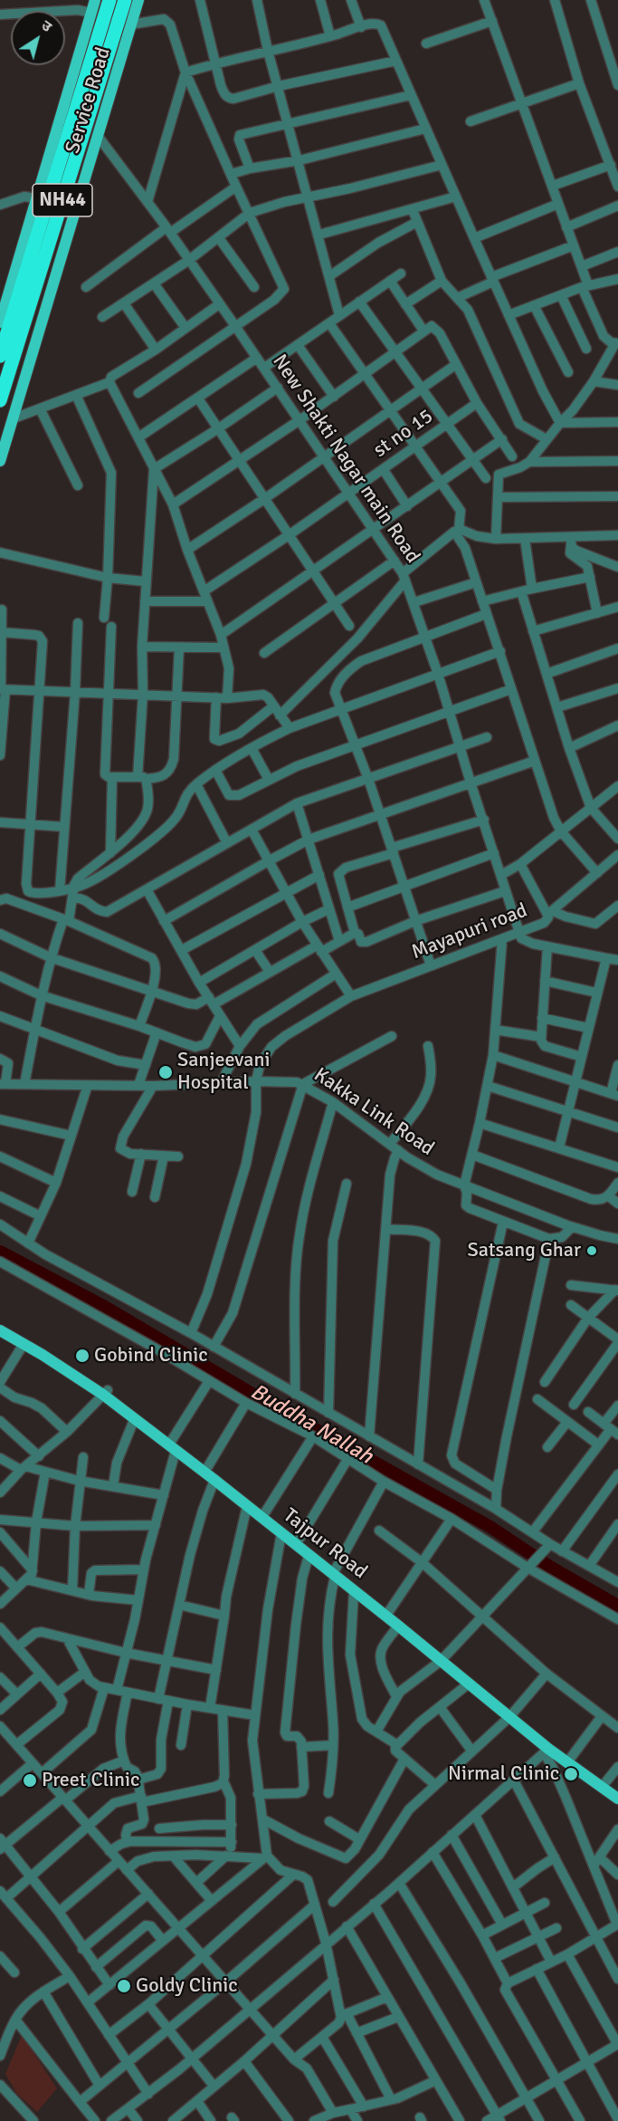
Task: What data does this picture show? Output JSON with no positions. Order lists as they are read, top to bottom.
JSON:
{
  "streets": {
    "highway": ["NH44"],
    "main road": ["Service Road", "Tajpur Road"],
    "street": [
      "st no 15",
      "New Shakti Nagar main Road",
      "Mayapuri road",
      "Kakka Link Road"
    ]
  },
  "crossings": [
    ["Service Road", "NH44"],
    ["Service Road", "New Shakti Nagar main Road"],
    ["st no 15", "New Shakti Nagar main Road"],
    ["New Shakti Nagar main Road", "Mayapuri road"],
    ["Mayapuri road", "Kakka Link Road"]
  ],
  "water": ["Buddha Nallah"],
  "places": [
    "Sanjeevani Hospital",
    "Satsang Ghar",
    "Gobind Clinic",
    "Nirmal Clinic",
    "Preet Clinic",
    "Goldy Clinic"
  ],
  "north": "top right"
}
